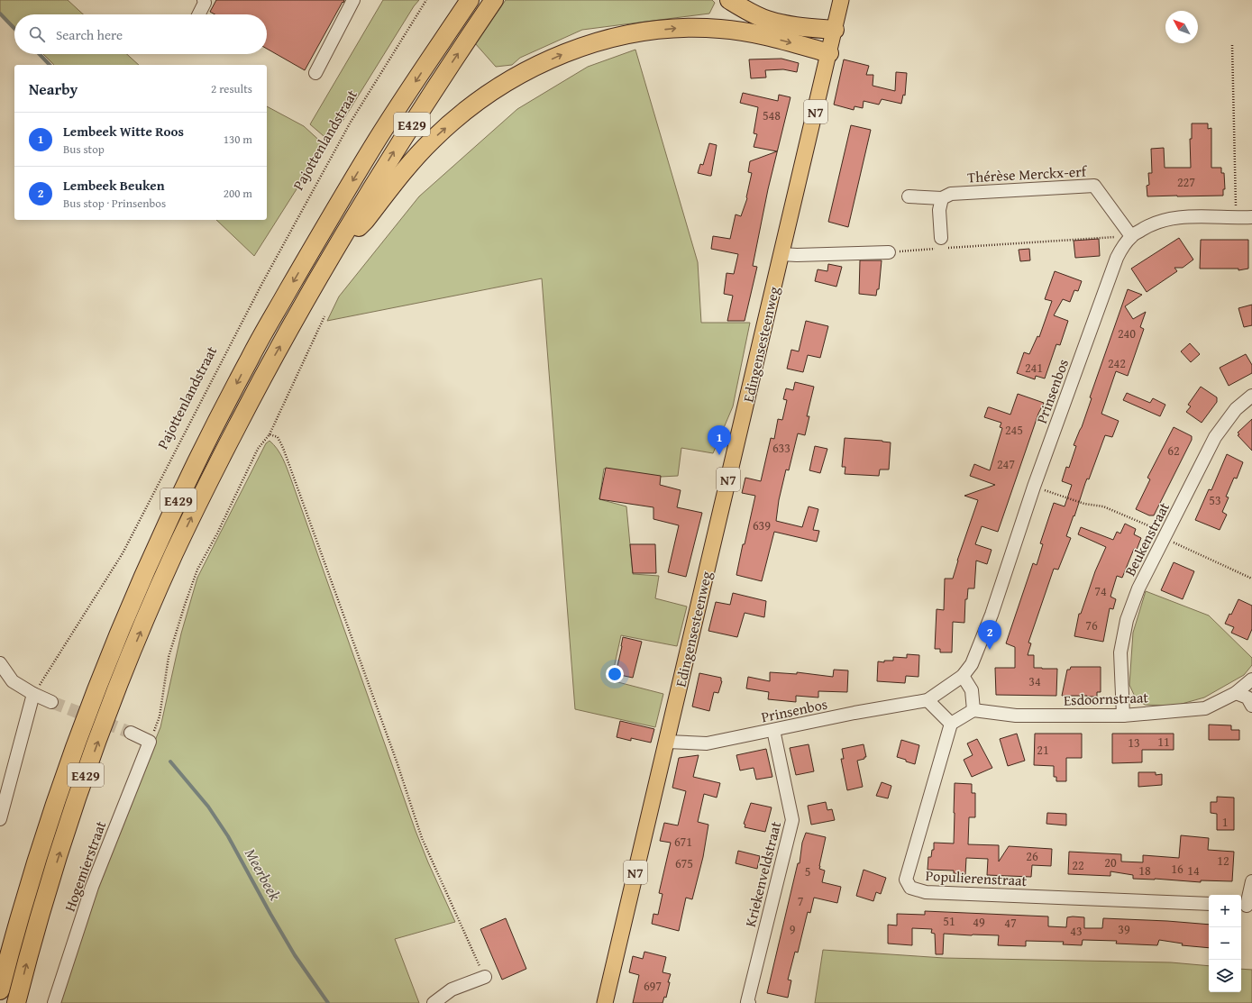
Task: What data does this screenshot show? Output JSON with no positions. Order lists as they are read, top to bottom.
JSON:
{
  "streets": {
    "highway": ["E429"],
    "main road": ["N7", "Edingensesteenweg"],
    "street": [
      "Thérèse Merckx-erf",
      "Prinsenbos",
      "Beukenstraat",
      "Esdoornstraat",
      "Hogemierstraat",
      "Kriekenveldstraat",
      "Populierenstraat"
    ],
    "path": ["Pajottenlandstraat"]
  },
  "crossings": [
    ["Thérèse Merckx-erf", "Prinsenbos"],
    ["Edingensesteenweg", "Prinsenbos"],
    ["Prinsenbos", "Kriekenveldstraat"],
    ["Beukenstraat", "Esdoornstraat"]
  ],
  "water": ["Meerbeek"],
  "house_numbers": [
    "548",
    "227",
    "240",
    "242",
    "241",
    "245",
    "633",
    "62",
    "247",
    "53",
    "639",
    "74",
    "76",
    "34",
    "11",
    "13",
    "21",
    "1",
    "671",
    "26",
    "12",
    "20",
    "675",
    "22",
    "16",
    "18",
    "14",
    "5",
    "7",
    "51",
    "49",
    "47",
    "9",
    "39",
    "43",
    "697"
  ],
  "north": "top left",
  "page": {
    "search": "Search here",
    "heading": ["Nearby", "2 results"],
    "list": [
      {
        "mark": "1",
        "name": "Lembeek Witte Roos",
        "note": "Bus stop",
        "value": "130 m"
      },
      {
        "mark": "2",
        "name": "Lembeek Beuken",
        "note": "Bus stop · Prinsenbos",
        "value": "200 m"
      }
    ],
    "pins": ["1", "2"],
    "map_buttons": ["+", "−"]
  }
}
